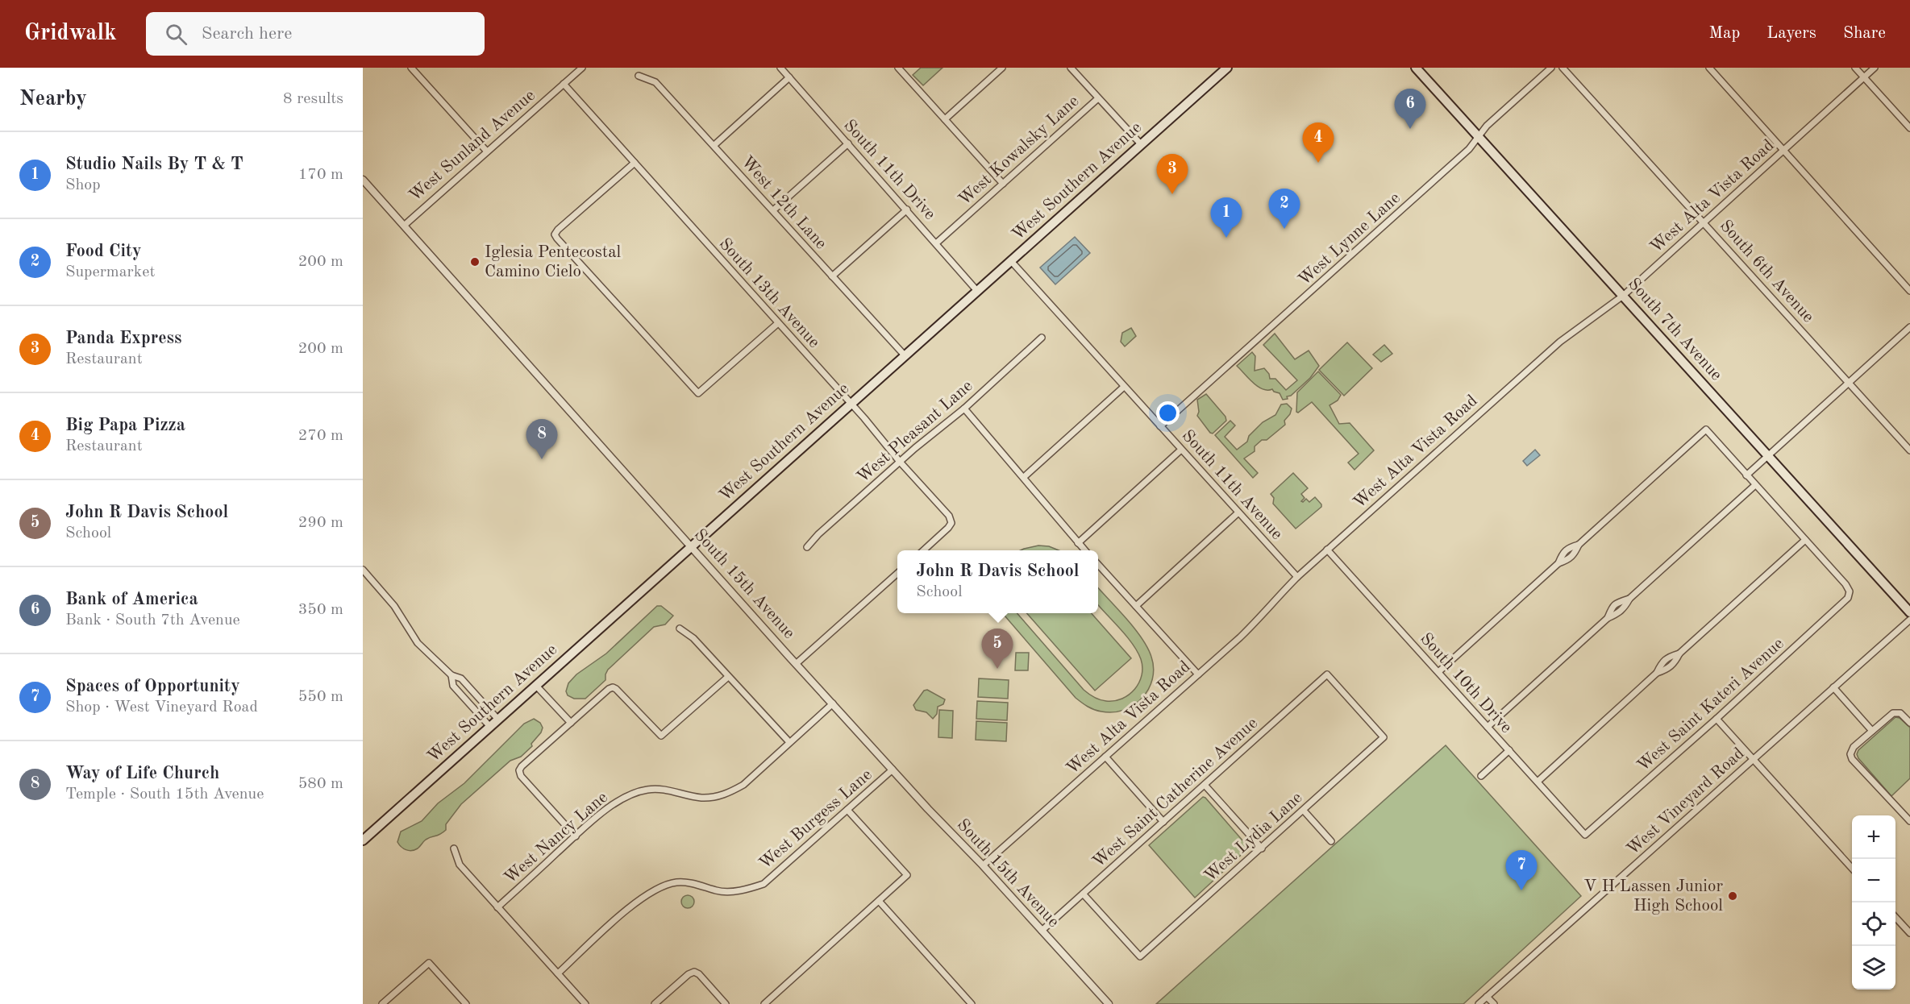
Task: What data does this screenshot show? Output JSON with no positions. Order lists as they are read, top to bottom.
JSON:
{
  "streets": {
    "main road": ["West Southern Avenue", "South 7th Avenue"],
    "street": [
      "West Sunland Avenue",
      "West Kowalsky Lane",
      "South 11th Drive",
      "West Alta Vista Road",
      "West 12th Lane",
      "West Lynne Lane",
      "South 6th Avenue",
      "South 13th Avenue",
      "West Pleasant Lane",
      "South 11th Avenue",
      "South 15th Avenue",
      "South 10th Drive",
      "West Saint Kateri Avenue",
      "West Saint Catherine Avenue",
      "West Vineyard Road",
      "West Burgess Lane",
      "West Lydia Lane",
      "West Nancy Lane"
    ]
  },
  "crossings": [
    ["West Sunland Avenue", "South 13th Avenue"],
    ["West Sunland Avenue", "South 15th Avenue"],
    ["West Kowalsky Lane", "South 11th Drive"],
    ["South 11th Drive", "West Southern Avenue"],
    ["West Southern Avenue", "West 12th Lane"],
    ["West Southern Avenue", "South 13th Avenue"],
    ["West Southern Avenue", "South 11th Avenue"],
    ["West Southern Avenue", "South 15th Avenue"],
    ["West Alta Vista Road", "South 6th Avenue"],
    ["West Alta Vista Road", "South 7th Avenue"],
    ["West Alta Vista Road", "South 11th Avenue"],
    ["West Alta Vista Road", "South 15th Avenue"],
    ["West Alta Vista Road", "South 10th Drive"],
    ["West Lynne Lane", "South 7th Avenue"],
    ["West Lynne Lane", "South 11th Avenue"],
    ["South 13th Avenue", "West Pleasant Lane"],
    ["South 15th Avenue", "West Saint Catherine Avenue"],
    ["South 15th Avenue", "West Burgess Lane"],
    ["South 15th Avenue", "West Nancy Lane"],
    ["South 10th Drive", "West Saint Kateri Avenue"],
    ["West Saint Catherine Avenue", "West Lydia Lane"]
  ],
  "places": ["Iglesia Pentecostal Camino Cielo", "V H Lassen Junior High School"],
  "page": {
    "header": "Gridwalk",
    "search": "Search here",
    "nav": ["Map", "Layers", "Share"],
    "heading": ["Nearby", "8 results"],
    "pins": [
      "6",
      "4",
      "3",
      "2",
      "1",
      "8",
      "5",
      "7"
    ],
    "list": [
      {
        "mark": "1",
        "name": "Studio Nails By T & T",
        "note": "Shop",
        "value": "170 m"
      },
      {
        "mark": "2",
        "name": "Food City",
        "note": "Supermarket",
        "value": "200 m"
      },
      {
        "mark": "3",
        "name": "Panda Express",
        "note": "Restaurant",
        "value": "200 m"
      },
      {
        "mark": "4",
        "name": "Big Papa Pizza",
        "note": "Restaurant",
        "value": "270 m"
      },
      {
        "mark": "5",
        "name": "John R Davis School",
        "note": "School",
        "value": "290 m"
      },
      {
        "mark": "6",
        "name": "Bank of America",
        "note": "Bank · South 7th Avenue",
        "value": "350 m"
      },
      {
        "mark": "7",
        "name": "Spaces of Opportunity",
        "note": "Shop · West Vineyard Road",
        "value": "550 m"
      },
      {
        "mark": "8",
        "name": "Way of Life Church",
        "note": "Temple · South 15th Avenue",
        "value": "580 m"
      }
    ],
    "popup": ["John R Davis School", "School"],
    "map_buttons": ["+", "−"]
  }
}
